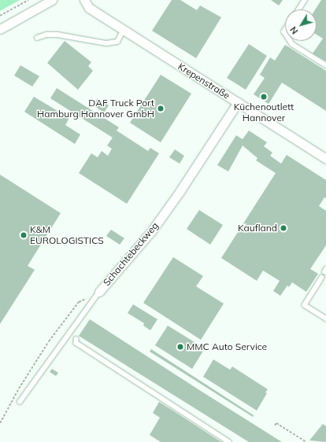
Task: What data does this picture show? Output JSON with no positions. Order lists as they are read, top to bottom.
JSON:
{
  "streets": {
    "street": ["Krepenstraße", "Schachtebeckweg"]
  },
  "crossings": [
    ["Krepenstraße", "Schachtebeckweg"]
  ],
  "places": [
    "Küchenoutlett Hannover",
    "DAF Truck Port Hamburg Hannover GmbH",
    "Kaufland",
    "K&M EUROLOGISTICS",
    "MMC Auto Service"
  ],
  "north": "bottom left"
}
